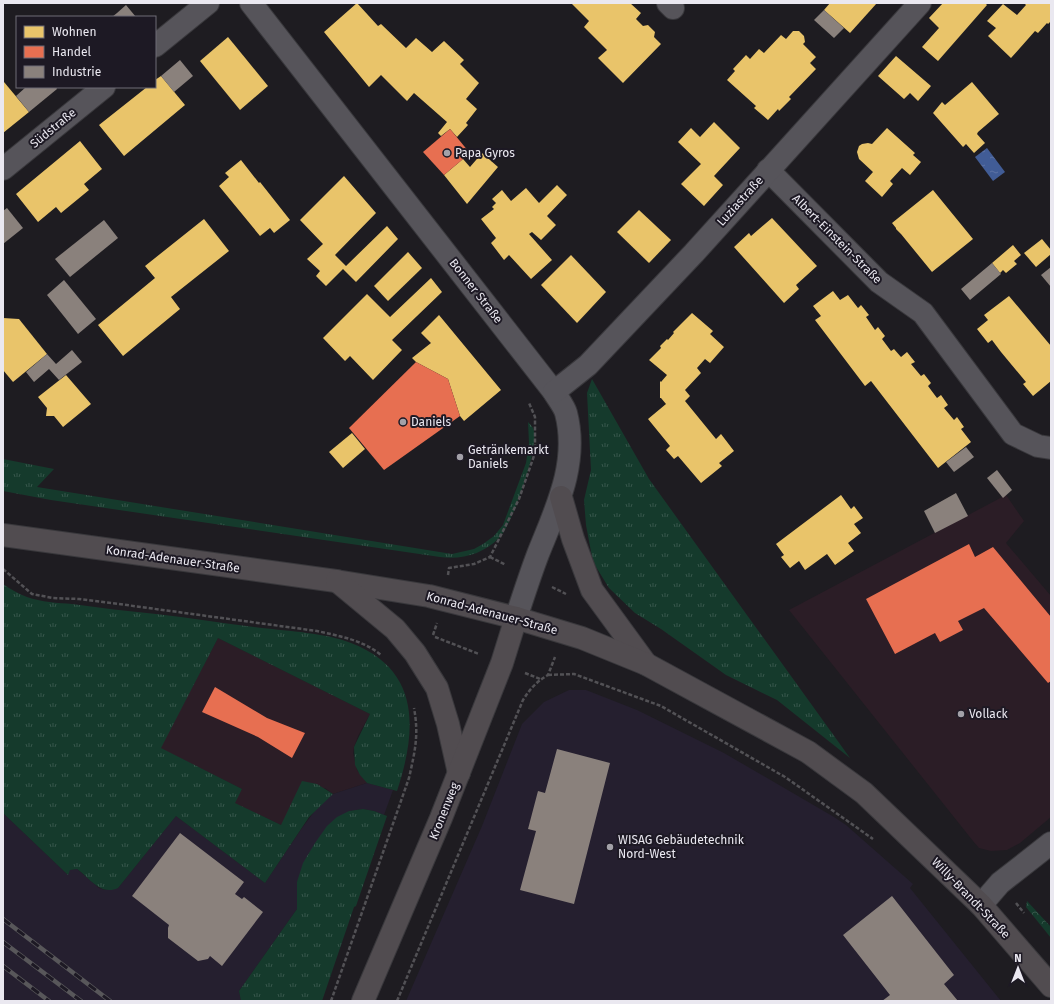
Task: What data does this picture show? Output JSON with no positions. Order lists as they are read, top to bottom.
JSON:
{
  "streets": {
    "main road": ["Konrad-Adenauer-Straße", "Kronenweg", "Willy-Brandt-Straße"],
    "street": [
      "Südstraße",
      "Luziastraße",
      "Albert-Einstein-Straße",
      "Bonner Straße"
    ]
  },
  "crossings": [
    ["Luziastraße", "Albert-Einstein-Straße"],
    ["Luziastraße", "Bonner Straße"],
    ["Bonner Straße", "Konrad-Adenauer-Straße"],
    ["Bonner Straße", "Kronenweg"],
    ["Konrad-Adenauer-Straße", "Kronenweg"],
    ["Konrad-Adenauer-Straße", "Willy-Brandt-Straße"]
  ],
  "places": [
    "Papa Gyros",
    "Daniels",
    "Getränkemarkt Daniels",
    "Vollack",
    "WISAG Gebäudetechnik Nord-West"
  ],
  "legend": ["Wohnen", "Handel", "Industrie"],
  "north": "top"
}
